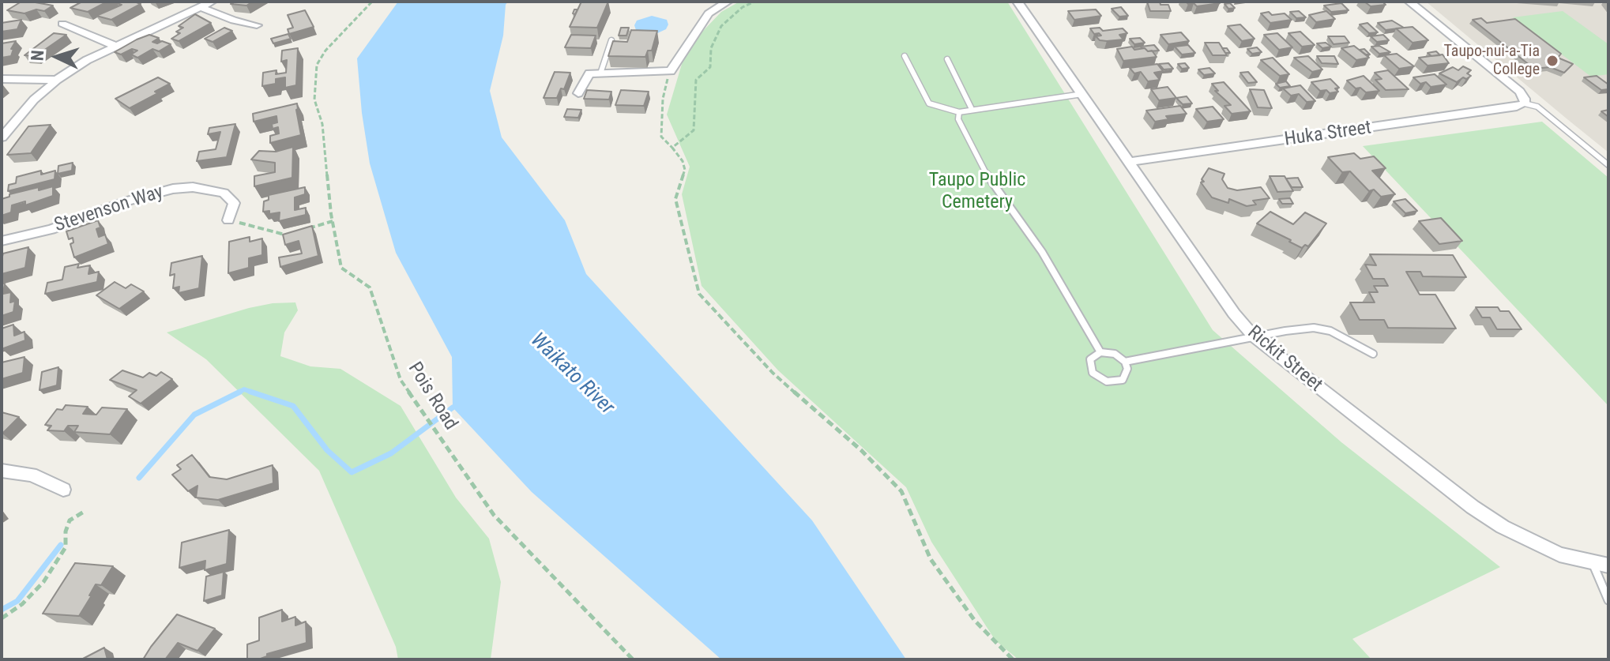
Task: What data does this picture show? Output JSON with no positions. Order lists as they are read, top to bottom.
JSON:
{
  "streets": {
    "street": ["Huka Street", "Stevenson Way", "Rickit Street"],
    "path": ["Pois Road"]
  },
  "crossings": [
    ["Huka Street", "Rickit Street"]
  ],
  "water": ["Waikato River"],
  "parks": ["Taupo Public Cemetery"],
  "places": ["Taupo-nui-a-Tia College"],
  "north": "left"
}
